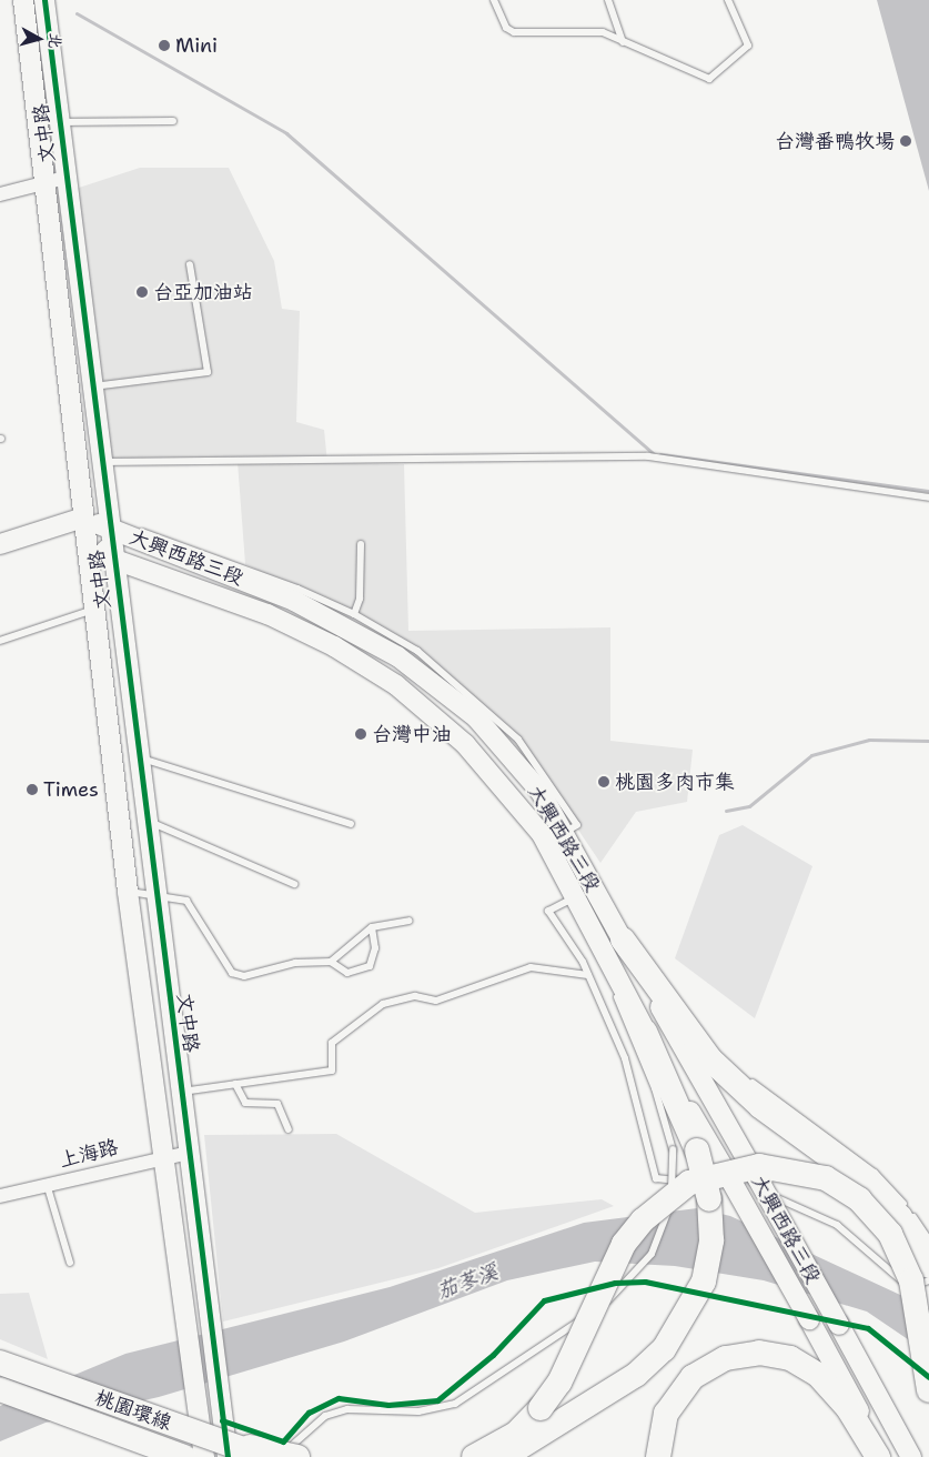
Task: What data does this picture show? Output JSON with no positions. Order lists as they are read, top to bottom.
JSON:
{
  "streets": {
    "highway": ["桃園環線"],
    "street": ["文中路", "大興西路三段", "上海路"]
  },
  "crossings": [
    ["文中路", "大興西路三段"],
    ["文中路", "上海路"],
    ["文中路", "桃園環線"]
  ],
  "water": ["茄苳溪"],
  "places": [
    "Mini",
    "台灣番鴨牧場",
    "台亞加油站",
    "台灣中油",
    "桃園多肉市集",
    "Times"
  ],
  "north": "right"
}
